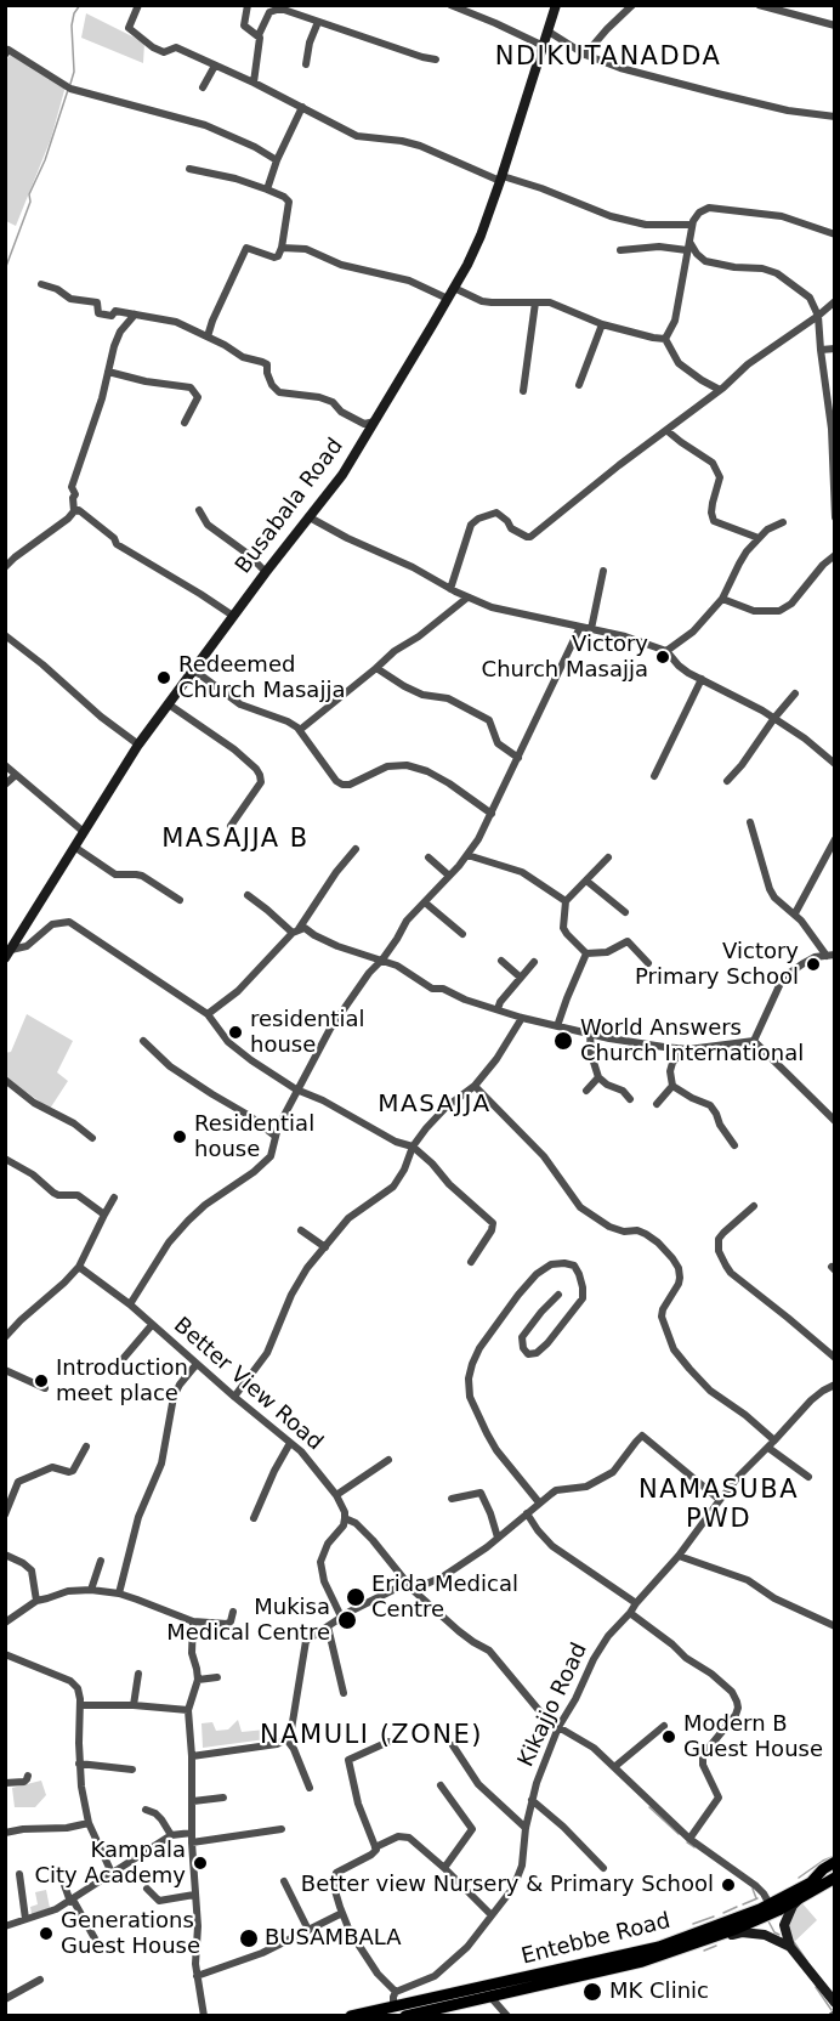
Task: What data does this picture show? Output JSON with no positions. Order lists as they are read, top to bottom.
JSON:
{
  "streets": {
    "main road": ["Entebbe Road"],
    "street": ["Busabala Road", "Better View Road", "Kikajjo Road"]
  },
  "districts": [
    "NDIKUTANADDA",
    "MASAJJA B",
    "MASAJJA",
    "NAMASUBA PWD",
    "NAMULI (ZONE)"
  ],
  "places": [
    "Victory Church Masajja",
    "Redeemed Church Masajja",
    "Victory Primary School",
    "residential house",
    "World Answers Church International",
    "Residential house",
    "Introduction meet place",
    "Erida Medical Centre",
    "Mukisa Medical Centre",
    "Modern B Guest House",
    "Kampala City Academy",
    "Better view Nursery & Primary School",
    "Generations Guest House",
    "BUSAMBALA",
    "MK Clinic"
  ]
}
